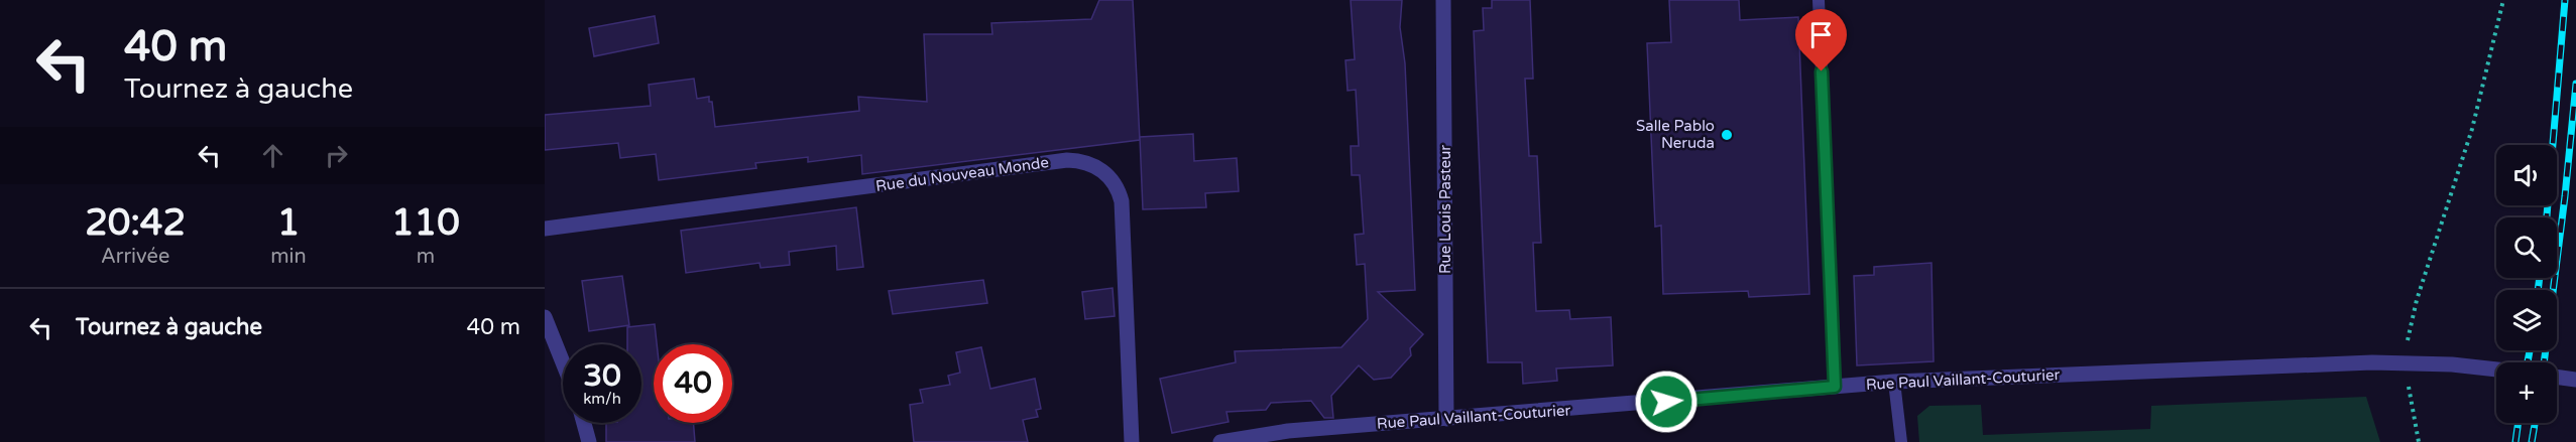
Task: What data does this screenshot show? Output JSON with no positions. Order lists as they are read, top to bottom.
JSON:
{
  "streets": {
    "street": ["Rue du Nouveau Monde", "Rue Louis Pasteur", "Rue Paul Vaillant-Couturier"]
  },
  "crossings": [
    ["Rue Louis Pasteur", "Rue Paul Vaillant-Couturier"]
  ],
  "places": ["Salle Pablo Neruda"],
  "page": {
    "turn": ["40 m", "Tournez à gauche"],
    "map_buttons": "+",
    "eta": [
      "20:42",
      "Arrivée",
      "1",
      "min",
      "110",
      "m"
    ],
    "list": [
      {
        "name": "Tournez à gauche",
        "value": "40 m"
      }
    ],
    "speed": "30 km/h",
    "limit": "40"
  }
}
